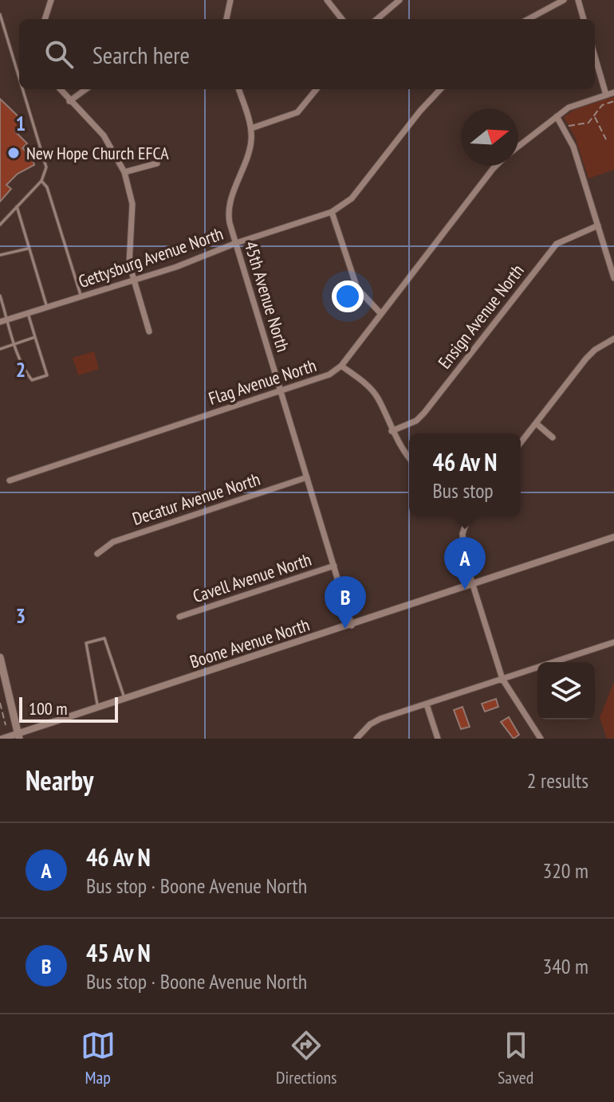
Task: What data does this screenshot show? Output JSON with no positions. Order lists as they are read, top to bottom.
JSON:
{
  "streets": {
    "street": [
      "Gettysburg Avenue North",
      "45th Avenue North",
      "Ensign Avenue North",
      "Flag Avenue North",
      "Decatur Avenue North",
      "Cavell Avenue North",
      "Boone Avenue North"
    ]
  },
  "crossings": [
    ["Gettysburg Avenue North", "45th Avenue North"],
    ["45th Avenue North", "Flag Avenue North"],
    ["45th Avenue North", "Decatur Avenue North"],
    ["45th Avenue North", "Cavell Avenue North"],
    ["45th Avenue North", "Boone Avenue North"]
  ],
  "places": ["New Hope Church EFCA"],
  "scale_bar": "100 m",
  "north": "right",
  "page": {
    "search": "Search here",
    "popup": ["46 Av N", "Bus stop"],
    "pins": ["A", "B"],
    "scale": "100 m",
    "heading": ["Nearby", "2 results"],
    "list": [
      {
        "mark": "A",
        "name": "46 Av N",
        "note": "Bus stop · Boone Avenue North",
        "value": "320 m"
      },
      {
        "mark": "B",
        "name": "45 Av N",
        "note": "Bus stop · Boone Avenue North",
        "value": "340 m"
      }
    ],
    "nav": ["Map", "Directions", "Saved"]
  },
  "grid": {
    "rows": ["1", "2", "3"]
  }
}
